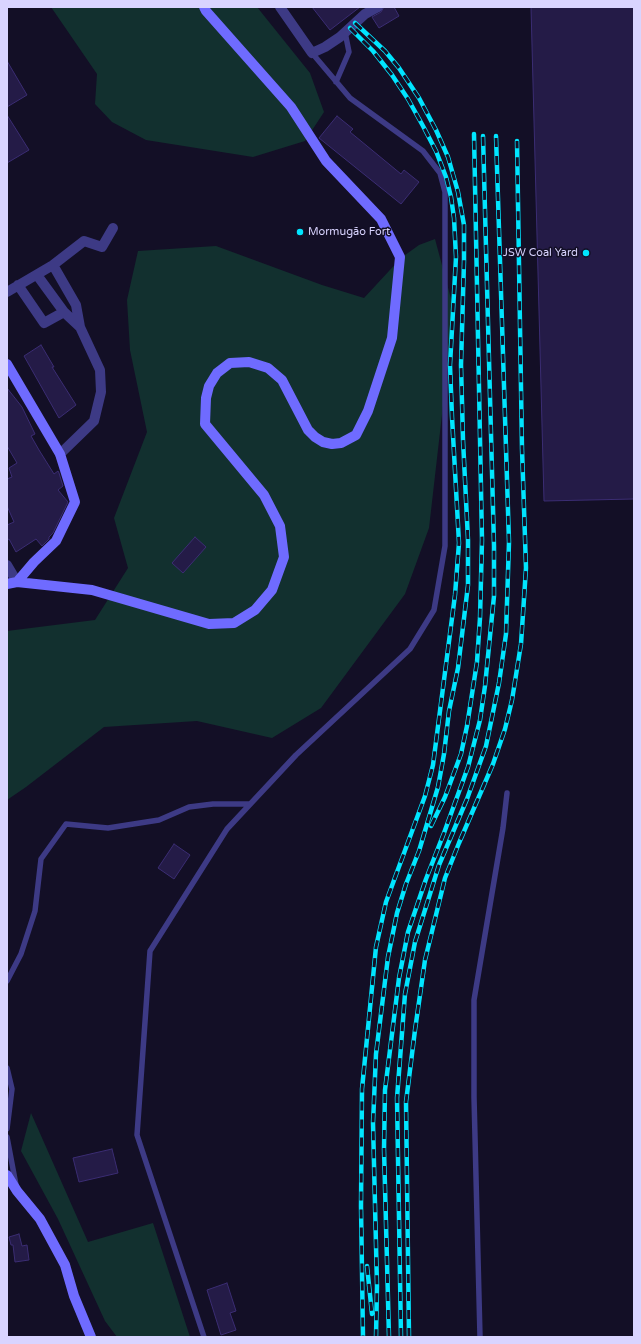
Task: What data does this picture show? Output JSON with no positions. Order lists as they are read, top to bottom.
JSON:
{
  "places": ["Mormugão Fort", "JSW Coal Yard"]
}
